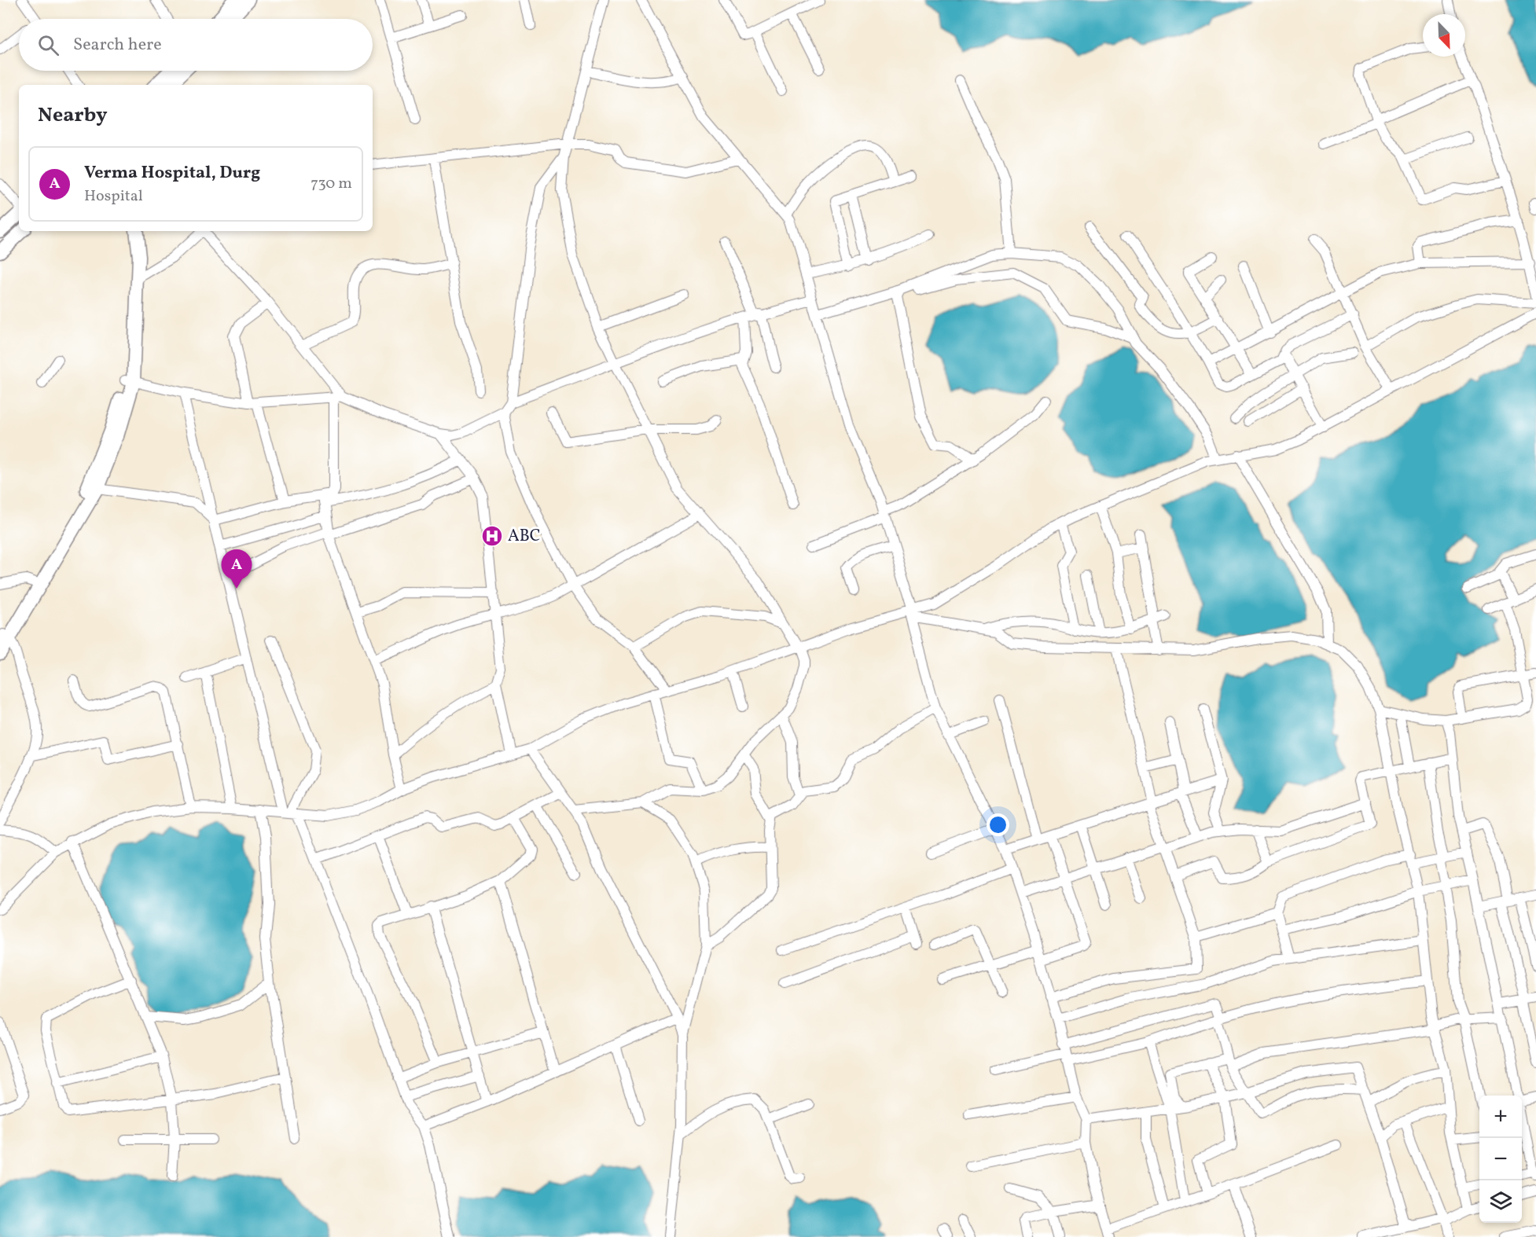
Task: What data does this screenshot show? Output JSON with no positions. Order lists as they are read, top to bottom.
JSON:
{
  "places": {
    "hospital": ["ABC"]
  },
  "north": "bottom right",
  "page": {
    "search": "Search here",
    "heading": "Nearby",
    "list": [
      {
        "mark": "A",
        "name": "Verma Hospital, Durg",
        "note": "Hospital",
        "value": "730 m"
      }
    ],
    "pins": "A",
    "map_buttons": ["+", "−"]
  }
}
